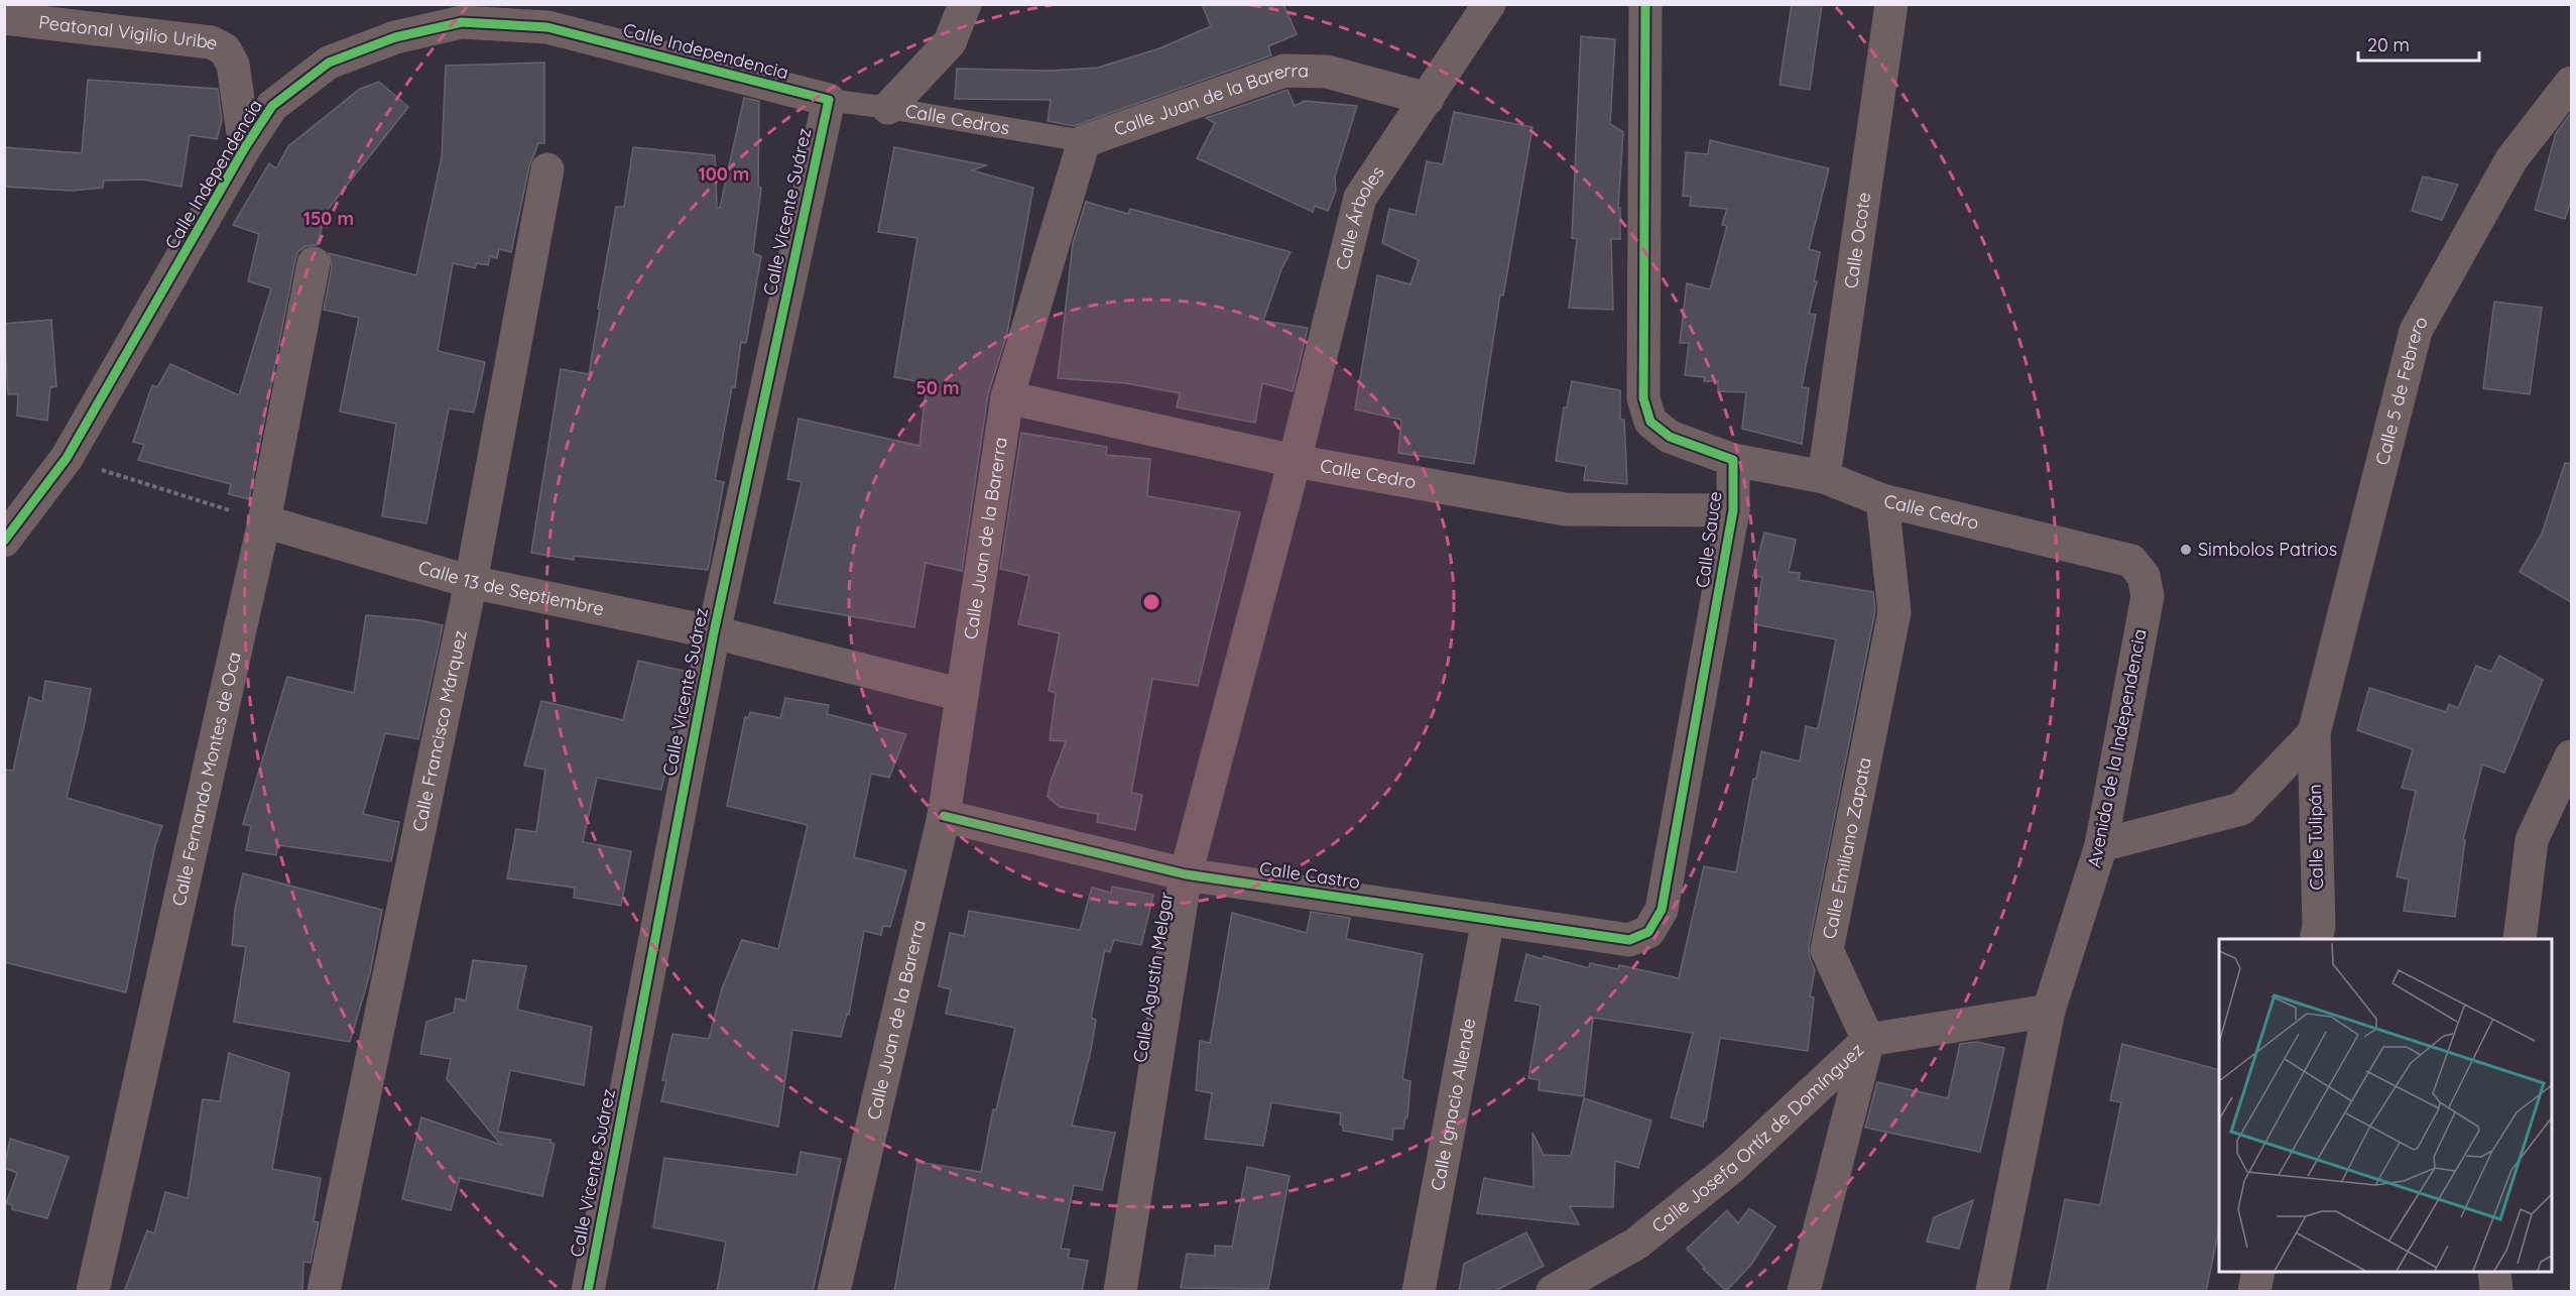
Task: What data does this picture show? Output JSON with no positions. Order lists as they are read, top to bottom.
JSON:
{
  "streets": {
    "street": [
      "Peatonal Vigilio Uribe",
      "Calle Independencia",
      "Calle Juan de la Barerra",
      "Calle Vicente Suárez",
      "Calle Árboles",
      "Calle Ocote",
      "Calle 5 de Febrero",
      "Calle Cedro",
      "Calle Sauce",
      "Calle 13 de Septiembre",
      "Calle Francisco Márquez",
      "Avenida de la Independencia",
      "Calle Fernando Montes de Oca",
      "Calle Tulipán",
      "Calle Emiliano Zapata",
      "Calle Castro",
      "Calle Agustín Melgar",
      "Calle Ignacio Allende",
      "Calle Josefa Ortíz de Domínguez"
    ],
    "lane": ["Calle Cedros"]
  },
  "crossings": [
    ["Peatonal Vigilio Uribe", "Calle Independencia"],
    ["Calle Independencia", "Calle Cedros"],
    ["Calle Independencia", "Calle Vicente Suárez"],
    ["Calle Juan de la Barerra", "Calle Cedros"],
    ["Calle Juan de la Barerra", "Calle Árboles"],
    ["Calle Juan de la Barerra", "Calle Cedro"],
    ["Calle Juan de la Barerra", "Calle 13 de Septiembre"],
    ["Calle Juan de la Barerra", "Calle Castro"],
    ["Calle Cedros", "Calle Vicente Suárez"],
    ["Calle Vicente Suárez", "Calle 13 de Septiembre"],
    ["Calle Árboles", "Calle Cedro"],
    ["Calle Árboles", "Calle Agustín Melgar"],
    ["Calle Ocote", "Calle Cedro"],
    ["Calle 5 de Febrero", "Calle Tulipán"],
    ["Calle Cedro", "Calle Sauce"],
    ["Calle Cedro", "Avenida de la Independencia"],
    ["Calle Cedro", "Calle Emiliano Zapata"],
    ["Calle Cedro", "Calle Agustín Melgar"],
    ["Calle Sauce", "Calle Castro"],
    ["Calle 13 de Septiembre", "Calle Francisco Márquez"],
    ["Calle 13 de Septiembre", "Calle Fernando Montes de Oca"],
    ["Avenida de la Independencia", "Calle Josefa Ortíz de Domínguez"],
    ["Calle Emiliano Zapata", "Calle Josefa Ortíz de Domínguez"],
    ["Calle Castro", "Calle Agustín Melgar"],
    ["Calle Castro", "Calle Ignacio Allende"]
  ],
  "places": ["Simbolos Patrios"],
  "scale_bar": "20 m",
  "rings": ["100 m", "150 m", "50 m"]
}
